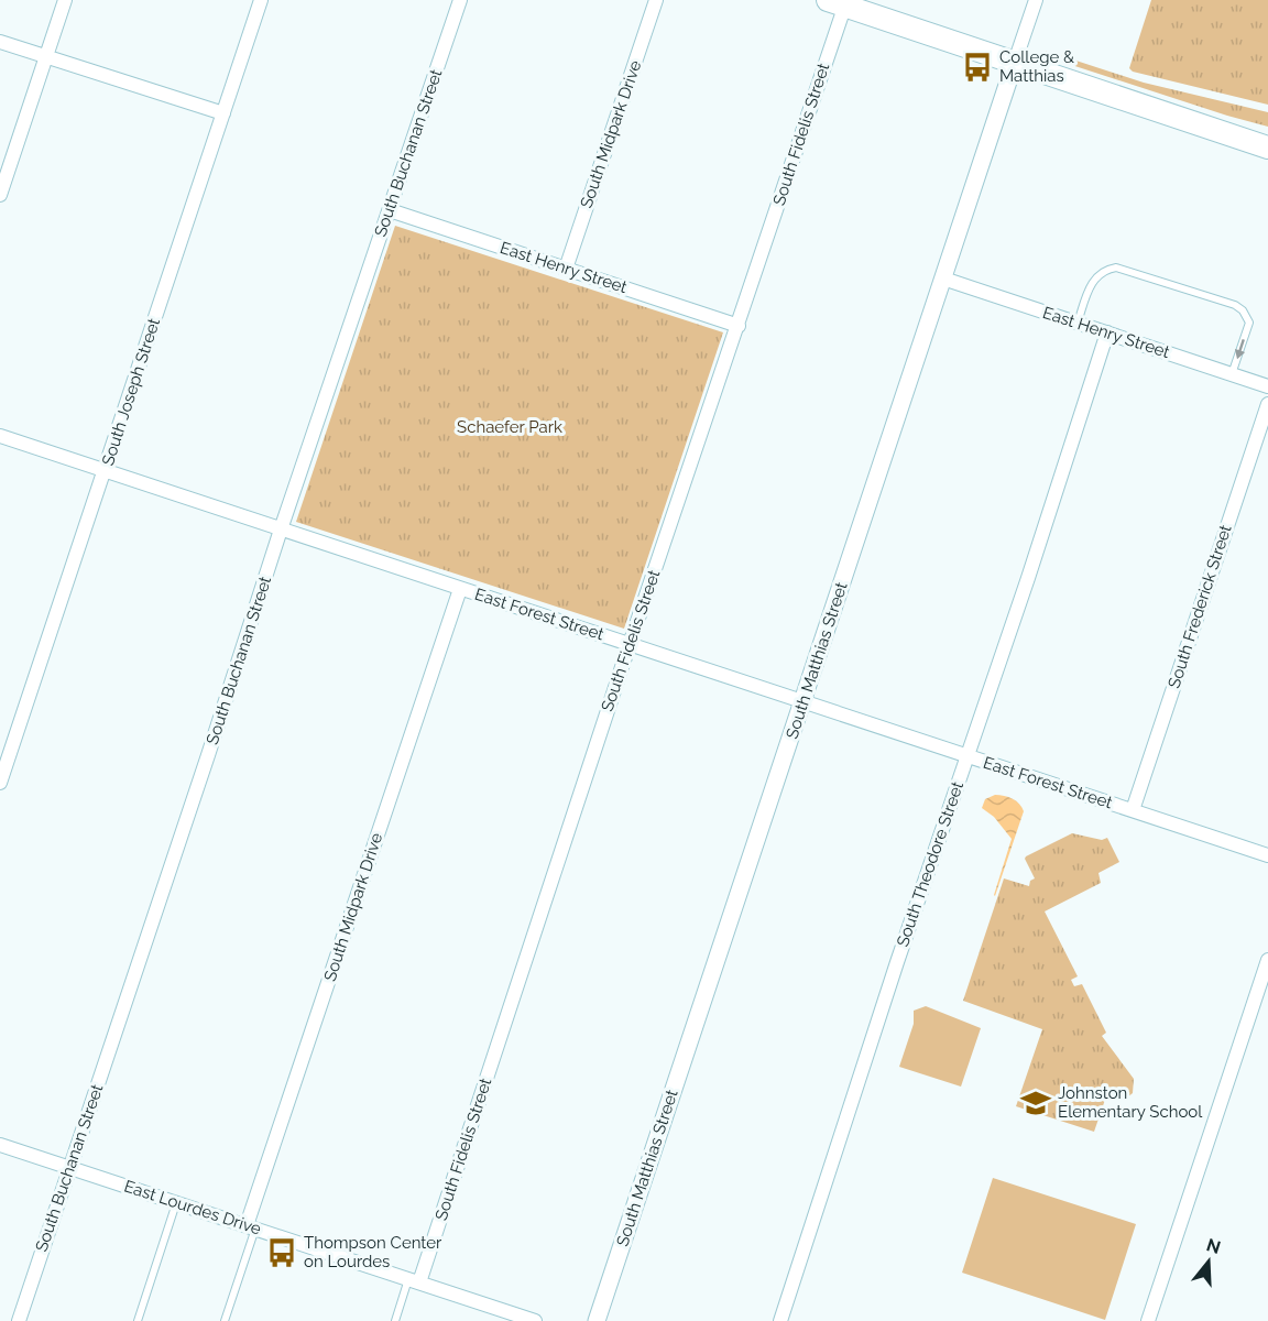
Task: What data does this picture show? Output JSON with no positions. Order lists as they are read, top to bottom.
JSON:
{
  "streets": {
    "street": [
      "South Midpark Drive",
      "South Fidelis Street",
      "South Buchanan Street",
      "East Henry Street",
      "South Joseph Street",
      "South Frederick Street",
      "East Forest Street",
      "South Matthias Street",
      "South Theodore Street",
      "East Lourdes Drive"
    ]
  },
  "crossings": [
    ["South Midpark Drive", "East Henry Street"],
    ["South Midpark Drive", "East Forest Street"],
    ["South Midpark Drive", "East Lourdes Drive"],
    ["South Fidelis Street", "East Henry Street"],
    ["South Fidelis Street", "East Forest Street"],
    ["South Fidelis Street", "East Lourdes Drive"],
    ["South Buchanan Street", "East Henry Street"],
    ["South Buchanan Street", "East Forest Street"],
    ["South Buchanan Street", "East Lourdes Drive"],
    ["East Henry Street", "South Matthias Street"],
    ["East Henry Street", "South Theodore Street"],
    ["South Joseph Street", "East Forest Street"],
    ["South Frederick Street", "East Forest Street"],
    ["East Forest Street", "South Matthias Street"],
    ["East Forest Street", "South Theodore Street"]
  ],
  "parks": ["Schaefer Park"],
  "places": {
    "bus stop": ["College & Matthias", "Thompson Center on Lourdes"],
    "school or university": ["Johnston Elementary School"]
  },
  "north": "top"
}
